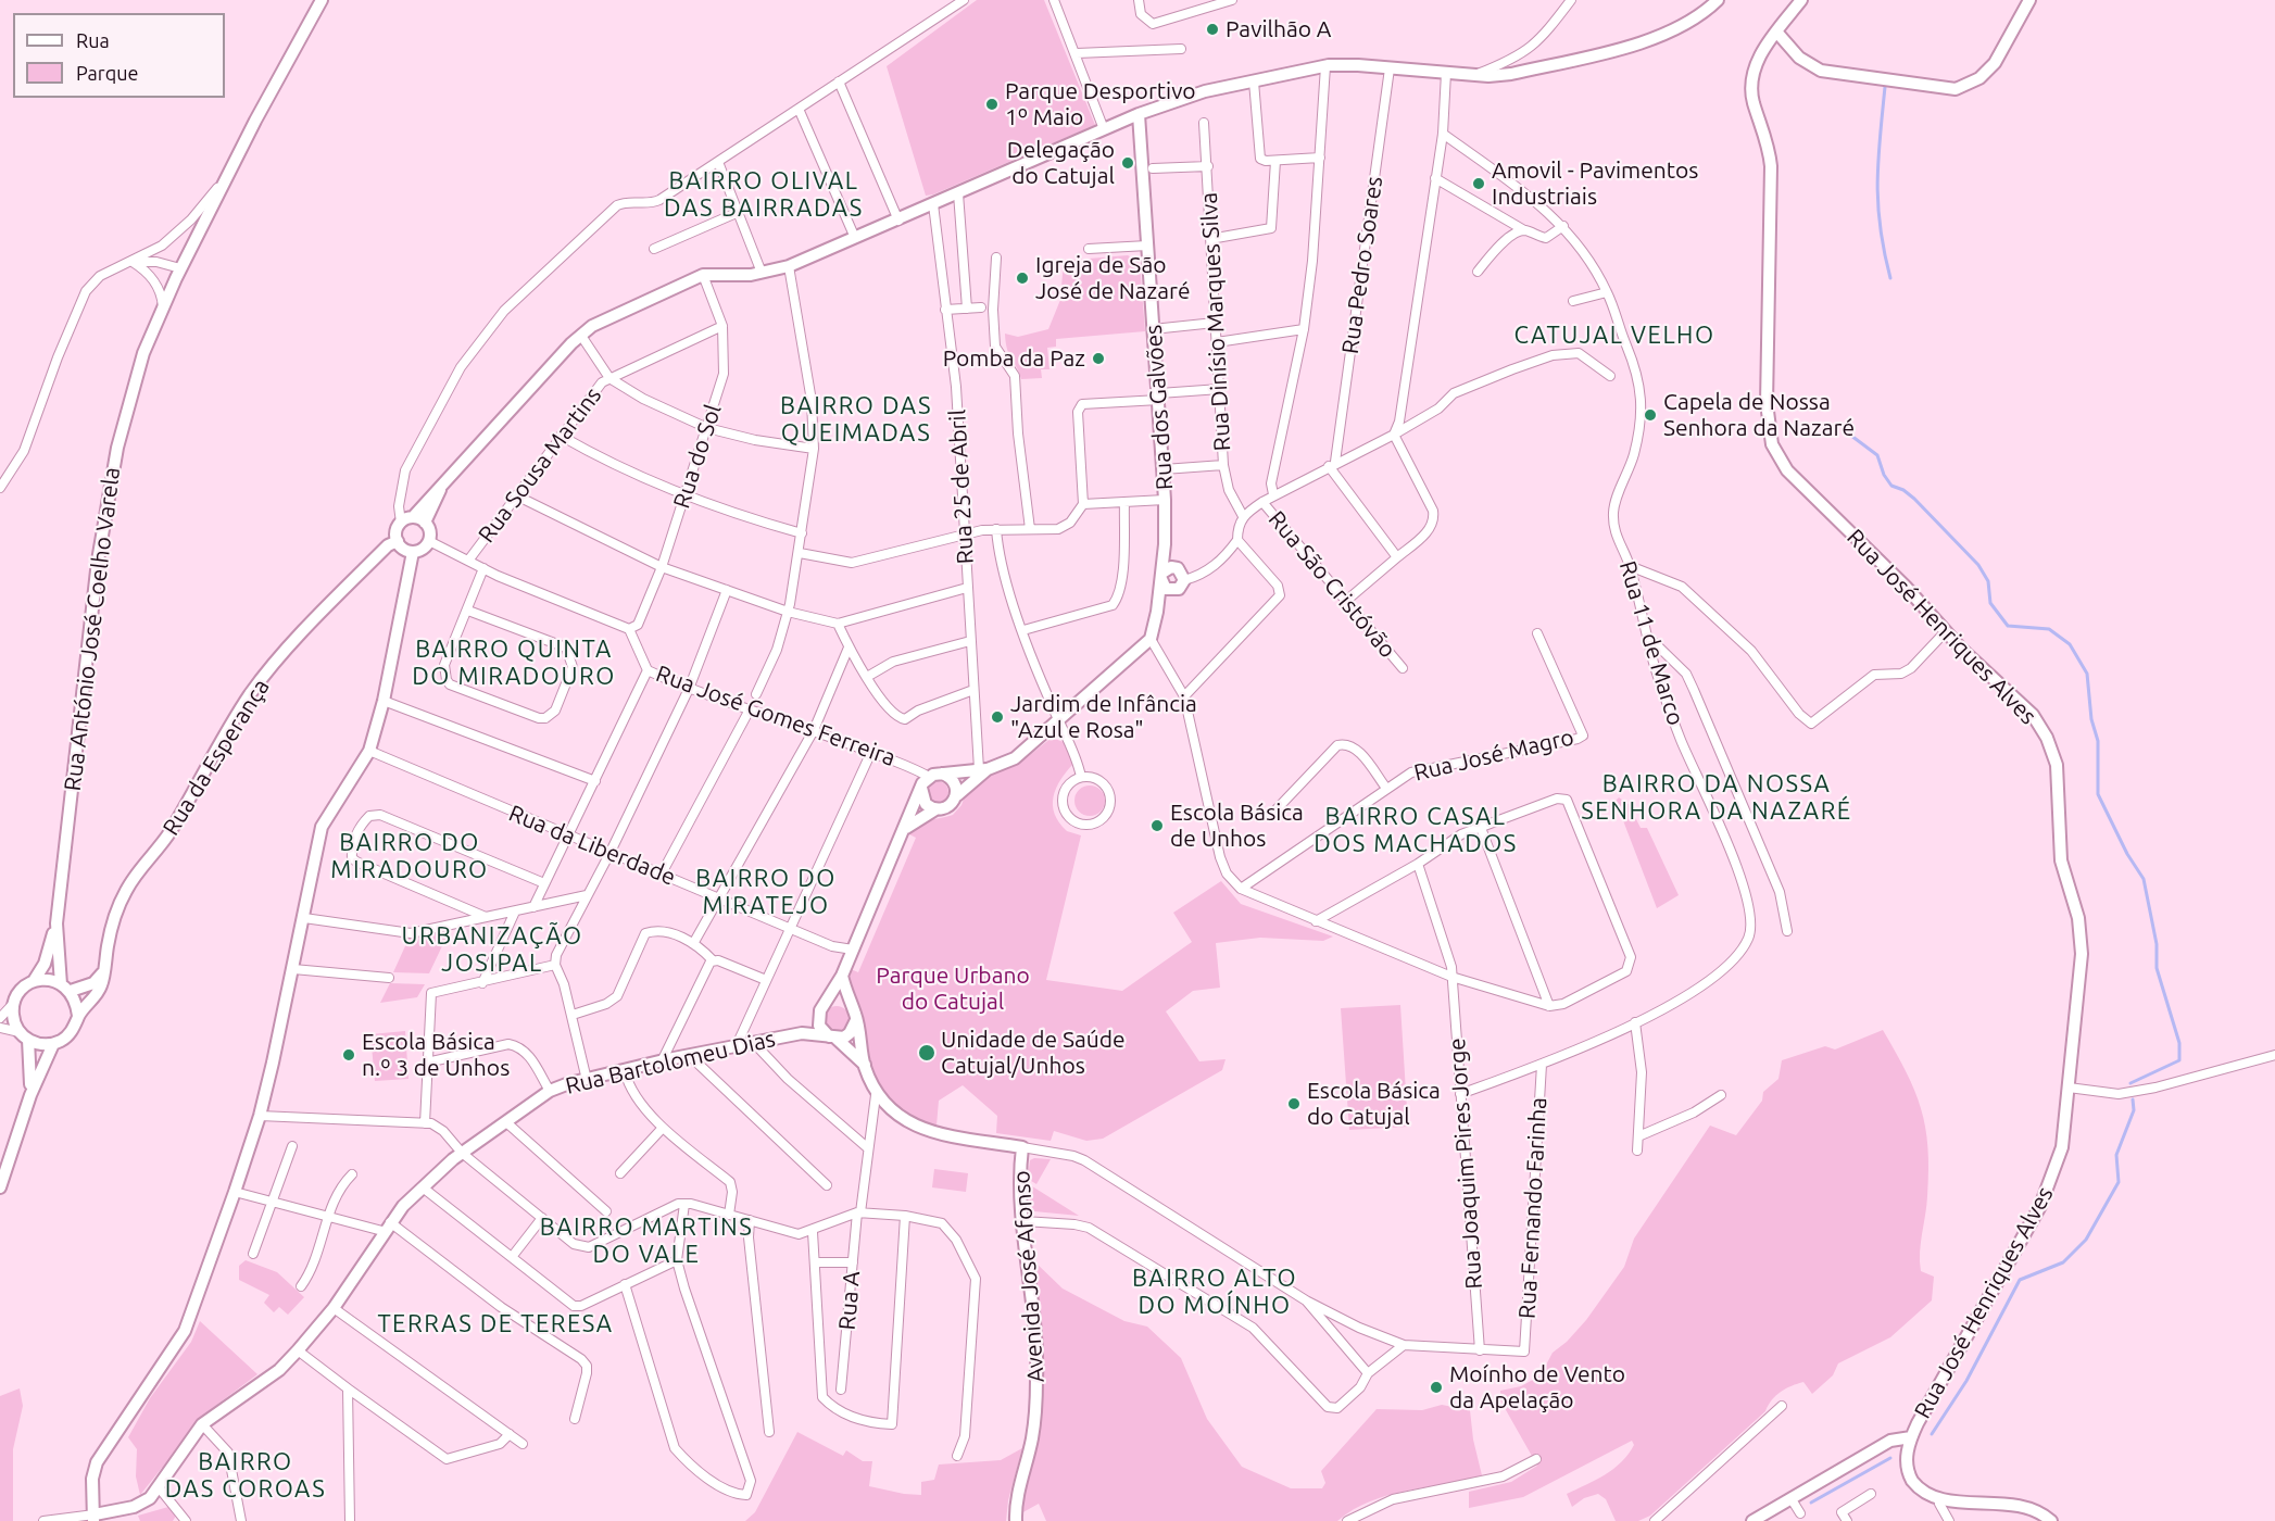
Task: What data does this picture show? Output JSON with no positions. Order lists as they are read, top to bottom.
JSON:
{
  "streets": {
    "street": [
      "Rua Pedro Soares",
      "Rua Dinísio Marques Silva",
      "Rua dos Galvões",
      "Rua do Sol",
      "Rua Sousa Martins",
      "Rua 25 de Abril",
      "Rua São Cristóvão",
      "Rua José Henriques Alves",
      "Rua António José Coelho Varela",
      "Rua 11 de Marco",
      "Rua José Gomes Ferreira",
      "Rua José Magro",
      "Rua da Esperança",
      "Rua da Liberdade",
      "Rua Bartolomeu Dias",
      "Rua Joaquim Pires Jorge",
      "Rua Fernando Farinha",
      "Avenida José Afonso",
      "Rua A"
    ]
  },
  "crossings": [
    ["Rua do Sol", "Rua Sousa Martins"],
    ["Rua do Sol", "Rua José Gomes Ferreira"],
    ["Rua António José Coelho Varela", "Rua da Esperança"],
    ["Rua Joaquim Pires Jorge", "Rua Fernando Farinha"]
  ],
  "districts": [
    "BAIRRO OLIVAL DAS BAIRRADAS",
    "CATUJAL VELHO",
    "BAIRRO DAS QUEIMADAS",
    "BAIRRO QUINTA DO MIRADOURO",
    "BAIRRO DA NOSSA SENHORA DA NAZARÉ",
    "BAIRRO CASAL DOS MACHADOS",
    "BAIRRO DO MIRADOURO",
    "BAIRRO DO MIRATEJO",
    "URBANIZAÇÃO JOSIPAL",
    "BAIRRO MARTINS DO VALE",
    "BAIRRO ALTO DO MOÍNHO",
    "TERRAS DE TERESA",
    "BAIRRO DAS COROAS"
  ],
  "parks": ["Parque Urbano do Catujal"],
  "places": [
    "Pavilhão A",
    "Parque Desportivo 1º Maio",
    "Delegação do Catujal",
    "Amovil - Pavimentos Industriais",
    "Igreja de São José de Nazaré",
    "Pomba da Paz",
    "Capela de Nossa Senhora da Nazaré",
    "Jardim de Infância \"Azul e Rosa\"",
    "Escola Básica de Unhos",
    "Unidade de Saúde Catujal/Unhos",
    "Escola Básica n.º 3 de Unhos",
    "Escola Básica do Catujal",
    "Moínho de Vento da Apelação"
  ],
  "legend": ["Rua", "Parque"]
}
